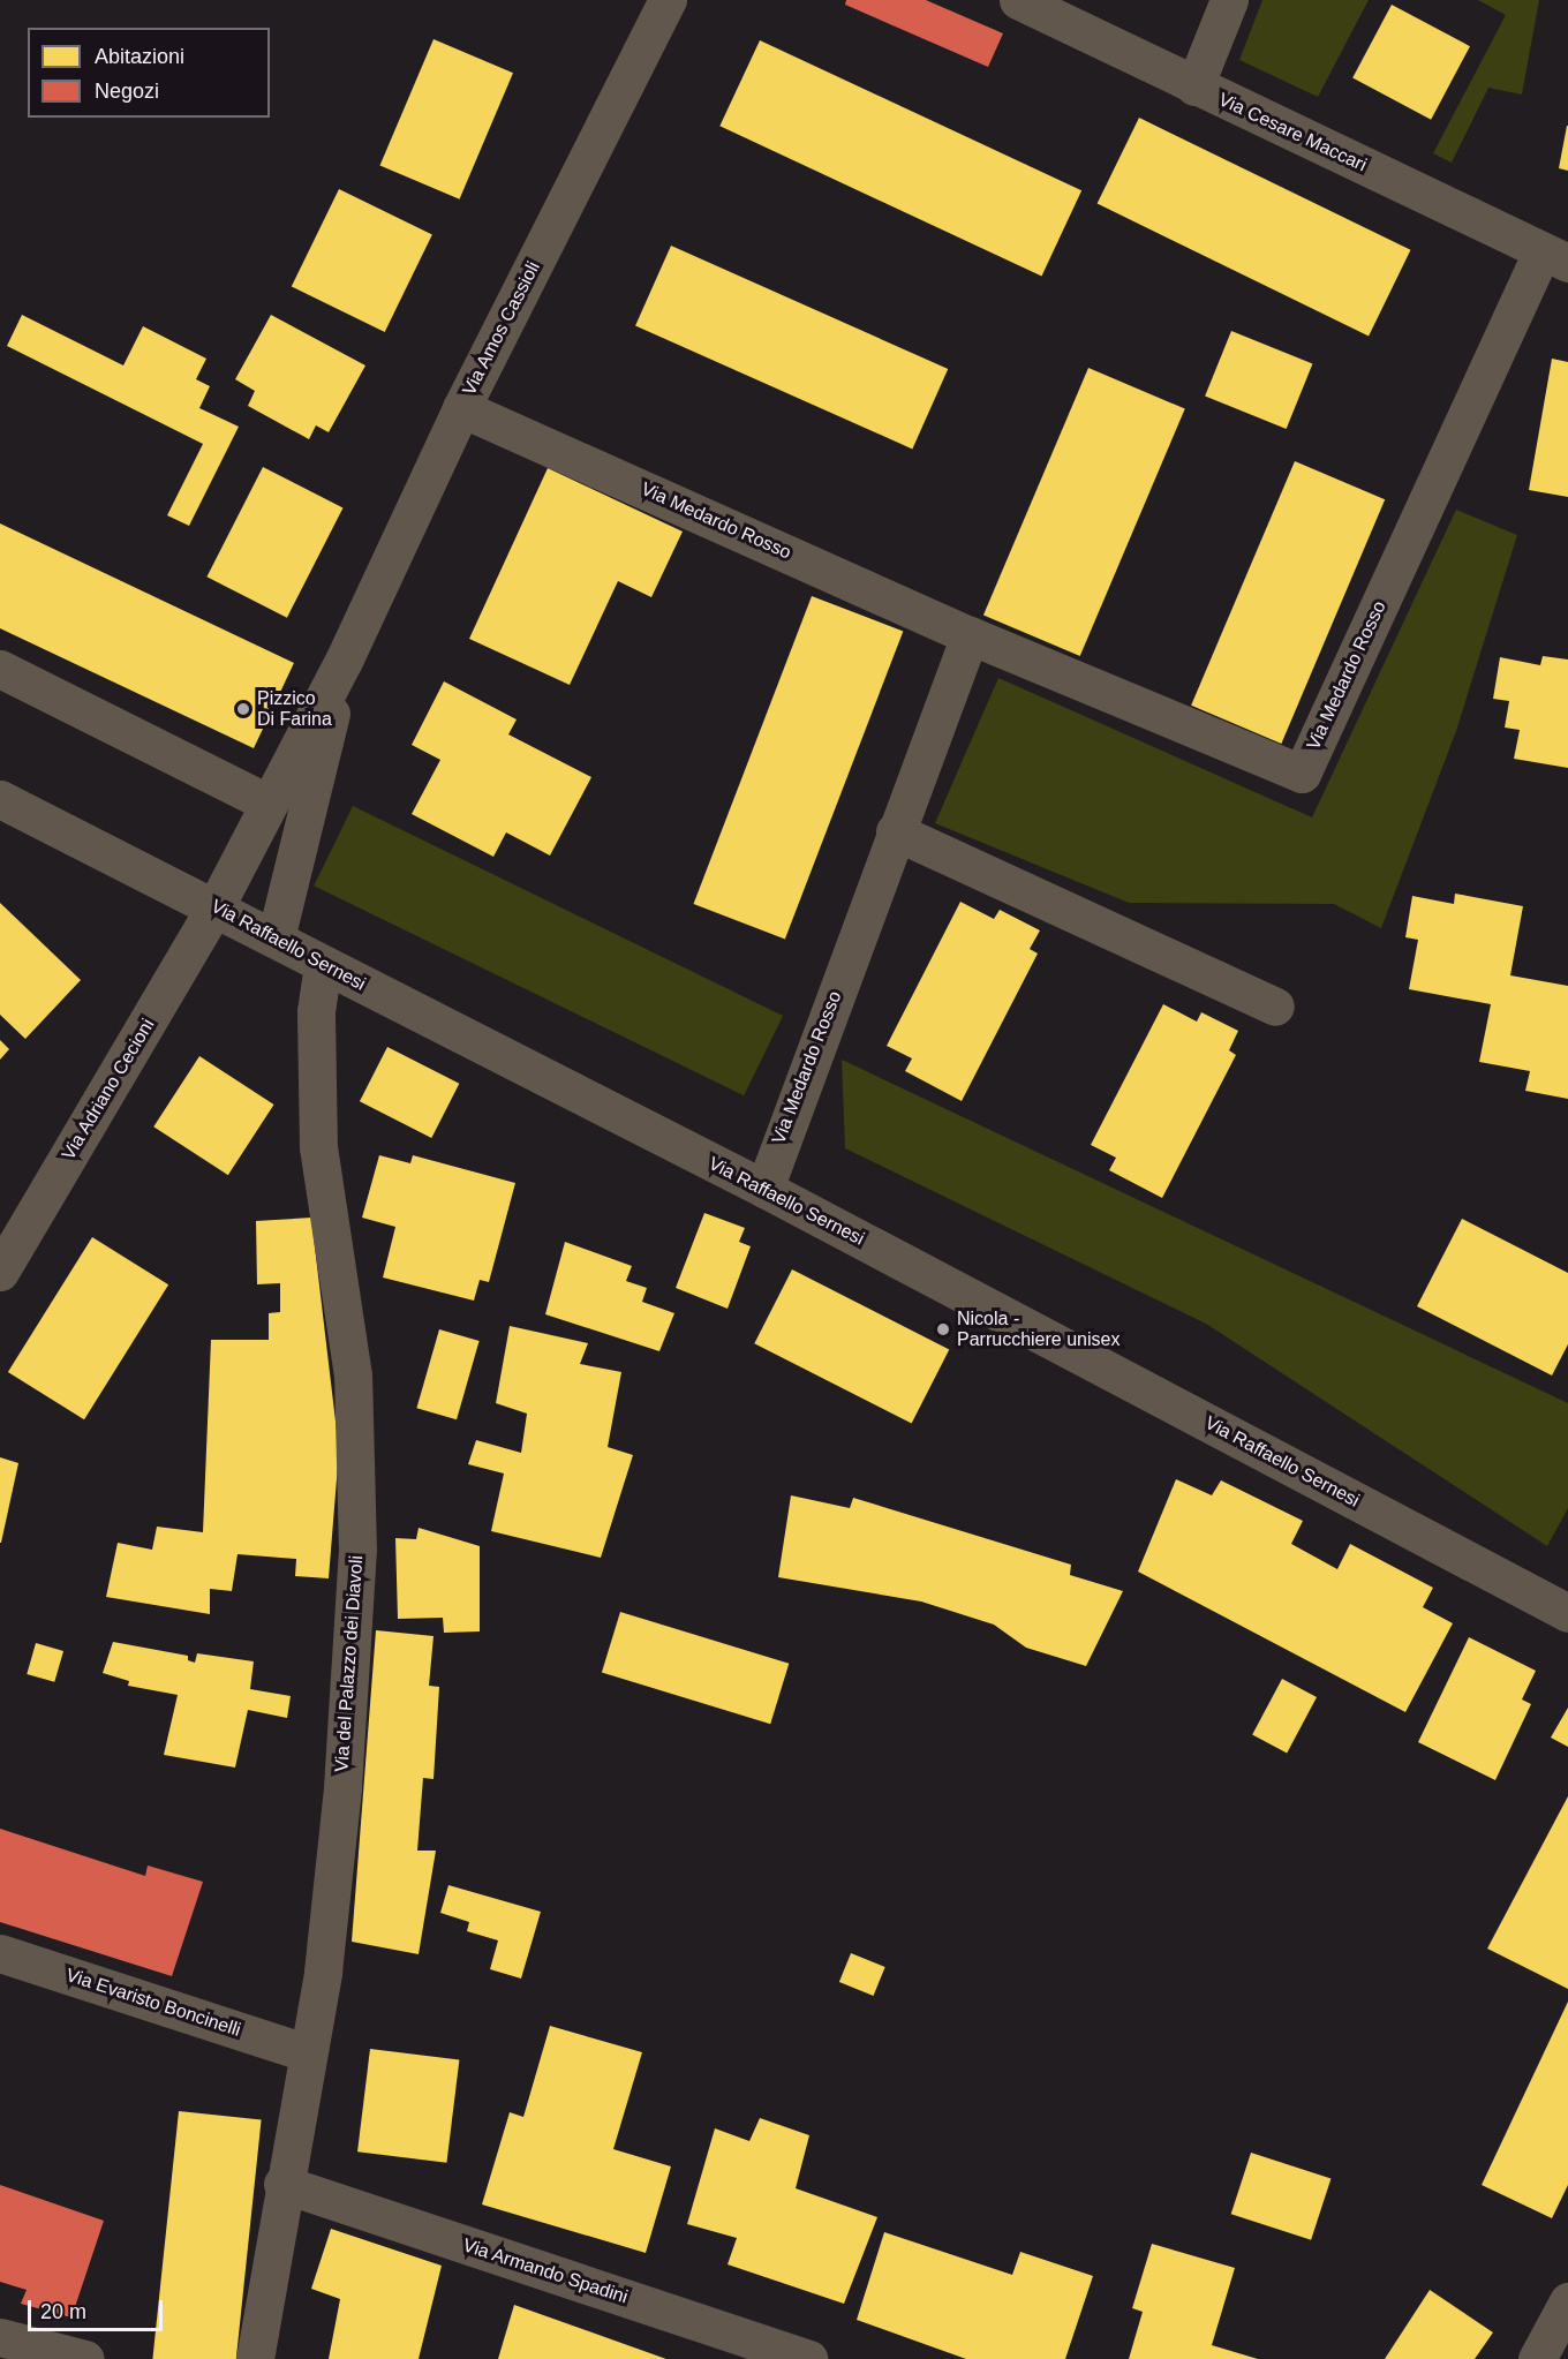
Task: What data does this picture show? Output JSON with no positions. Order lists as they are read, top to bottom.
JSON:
{
  "streets": {
    "street": [
      "Via Cesare Maccari",
      "Via Amos Cassioli",
      "Via Medardo Rosso",
      "Via Raffaello Sernesi",
      "Via Adriano Cecioni",
      "Via del Palazzo dei Diavoli",
      "Via Evaristo Boncinelli",
      "Via Armando Spadini"
    ]
  },
  "crossings": [
    ["Via Cesare Maccari", "Via Medardo Rosso"],
    ["Via Amos Cassioli", "Via Medardo Rosso"],
    ["Via Amos Cassioli", "Via Raffaello Sernesi"],
    ["Via Amos Cassioli", "Via Adriano Cecioni"],
    ["Via Medardo Rosso", "Via Raffaello Sernesi"],
    ["Via Raffaello Sernesi", "Via Adriano Cecioni"],
    ["Via Raffaello Sernesi", "Via del Palazzo dei Diavoli"],
    ["Via del Palazzo dei Diavoli", "Via Evaristo Boncinelli"],
    ["Via del Palazzo dei Diavoli", "Via Armando Spadini"]
  ],
  "places": ["Pizzico Di Farina", "Nicola - Parrucchiere unisex"],
  "legend": ["Abitazioni", "Negozi"],
  "scale_bar": "20 m"
}
